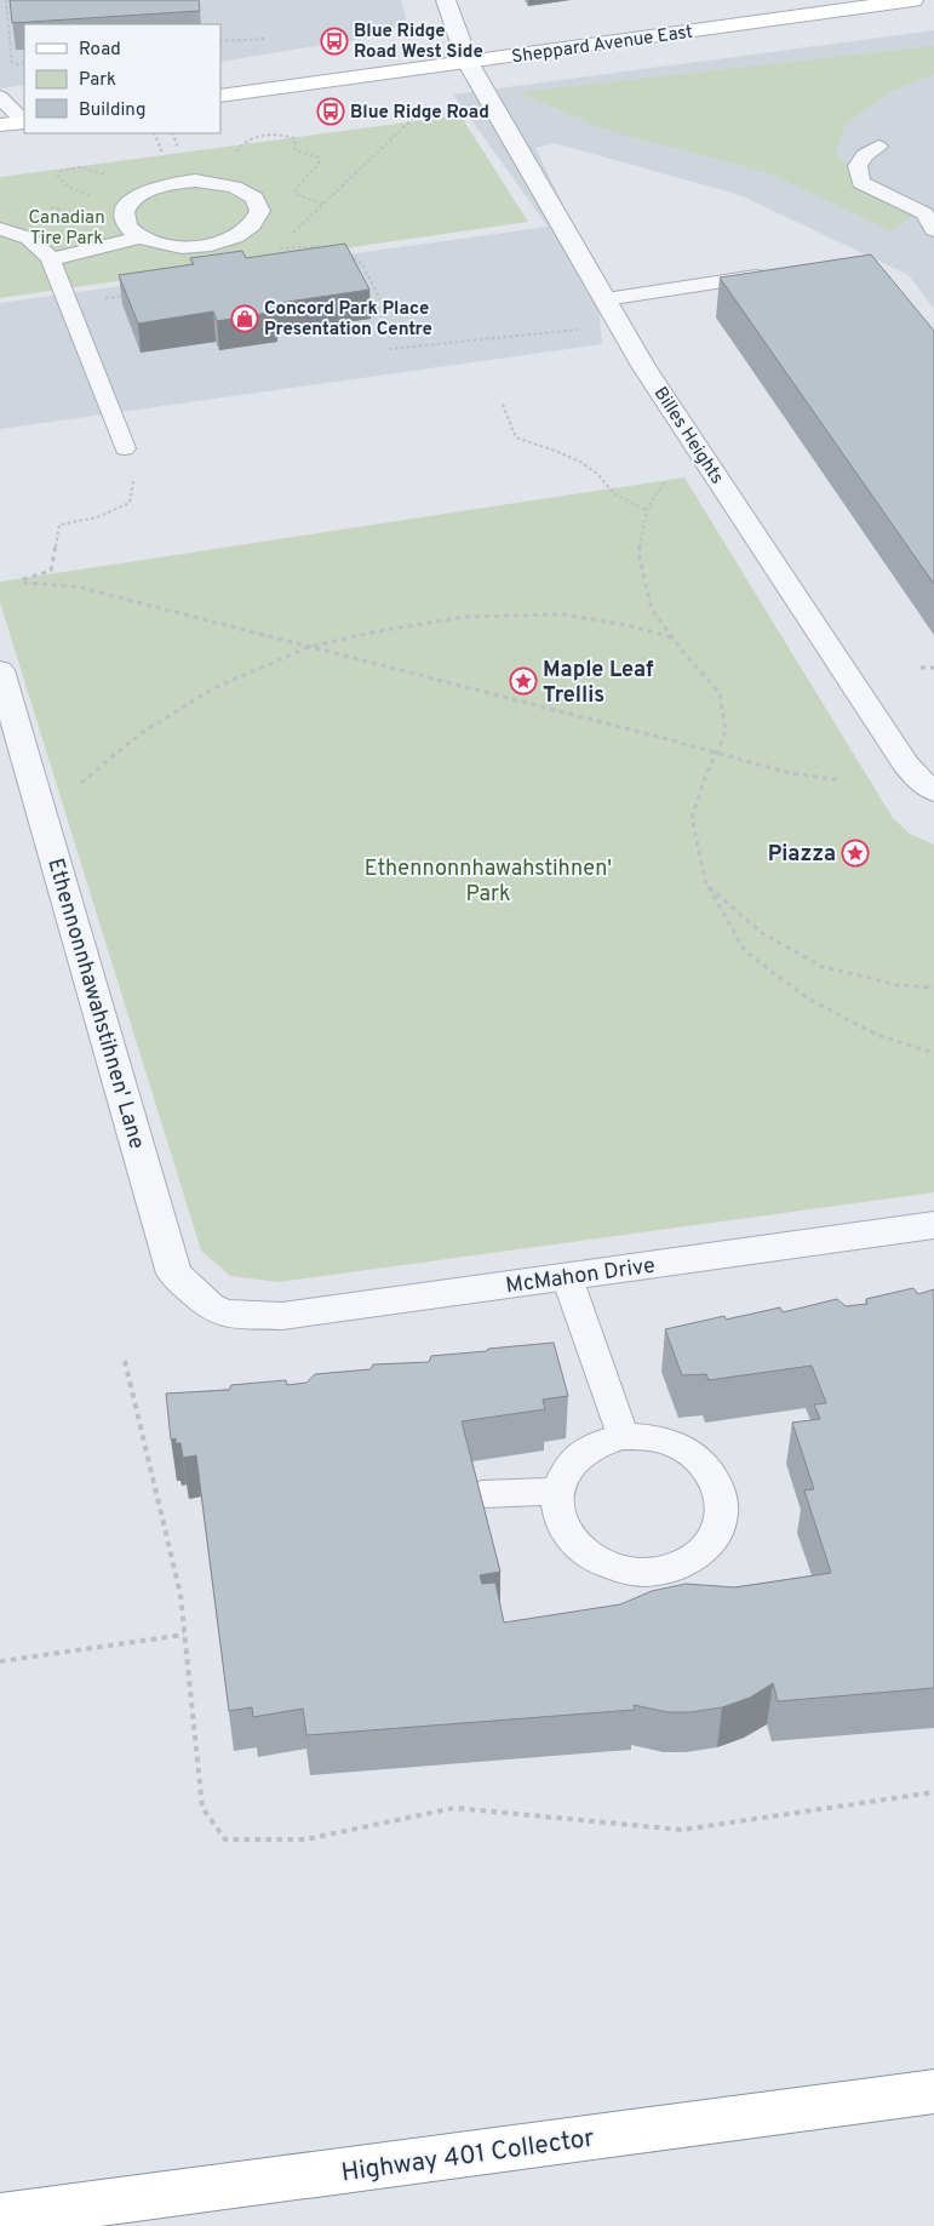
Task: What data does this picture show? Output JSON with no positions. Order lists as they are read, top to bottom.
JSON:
{
  "streets": {
    "main road": ["Sheppard Avenue East", "Highway 401 Collector"],
    "street": ["Billes Heights", "Ethennonnhawahstihnen' Lane", "McMahon Drive"]
  },
  "crossings": [
    ["Sheppard Avenue East", "Billes Heights"],
    ["Ethennonnhawahstihnen' Lane", "McMahon Drive"]
  ],
  "parks": ["Canadian Tire Park", "Ethennonnhawahstihnen' Park"],
  "places": {
    "bus stop": ["Blue Ridge Road West Side", "Blue Ridge Road"],
    "shop": ["Concord Park Place Presentation Centre"],
    "place": ["Maple Leaf Trellis", "Piazza"]
  },
  "legend": ["Road", "Park", "Building"]
}
